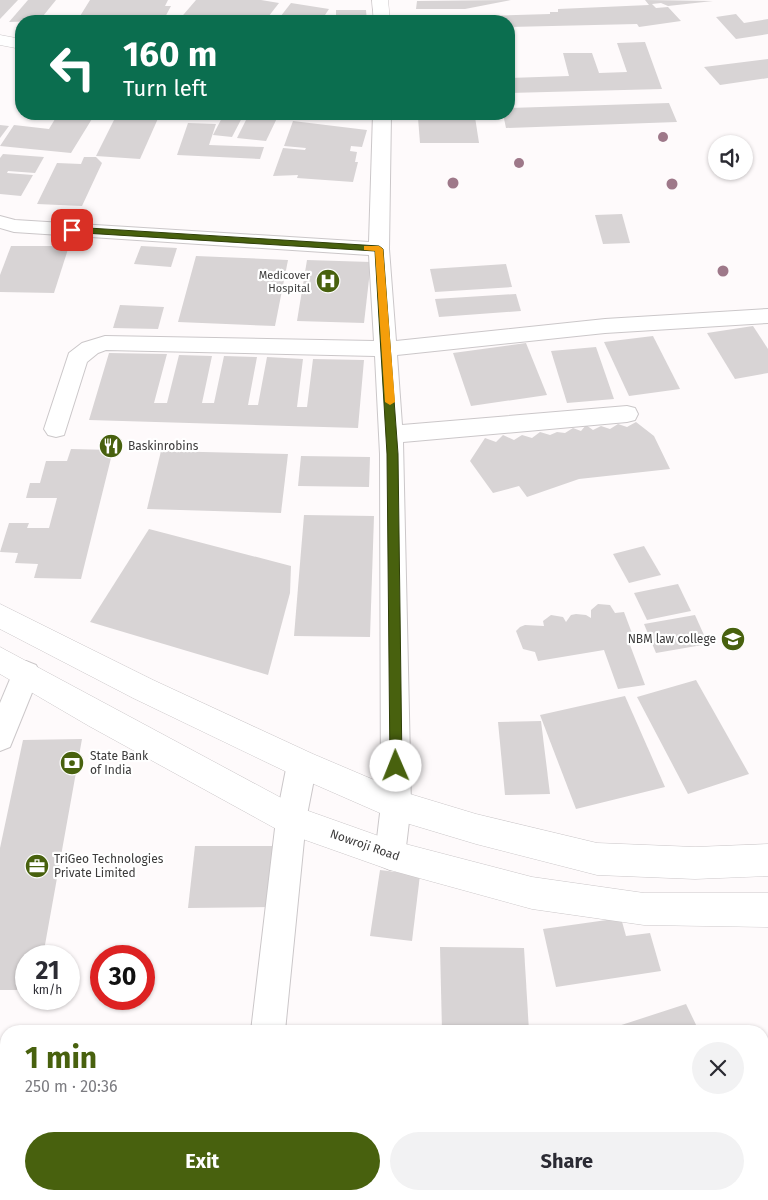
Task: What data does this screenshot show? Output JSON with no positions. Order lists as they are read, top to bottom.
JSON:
{
  "streets": {
    "street": ["Nowroji Road"]
  },
  "places": {
    "hospital": ["Medicover Hospital"],
    "restaurant": ["Baskinrobins"],
    "school or university": ["NBM law college"],
    "bank": ["State Bank of India"],
    "office": ["TriGeo Technologies Private Limited"]
  },
  "page": {
    "turn": ["160 m", "Turn left"],
    "speed": "21 km/h",
    "limit": "30",
    "heading": ["1 min", "250 m · 20:36"],
    "buttons": ["Exit", "Share"]
  }
}
